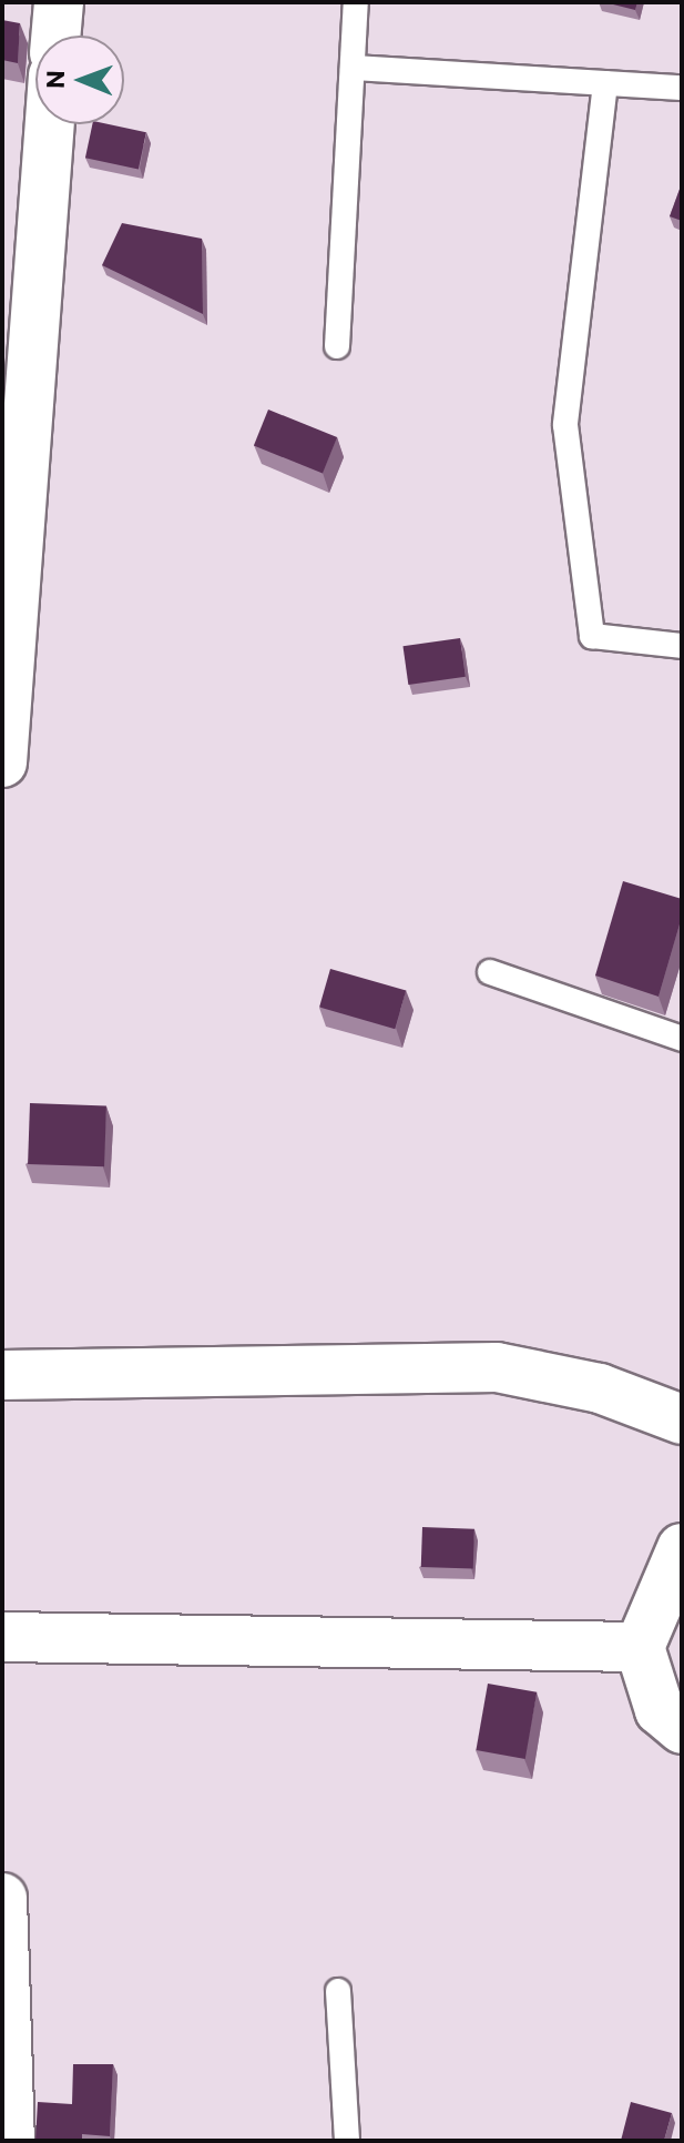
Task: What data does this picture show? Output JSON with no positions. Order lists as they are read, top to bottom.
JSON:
{
  "north": "left"
}
